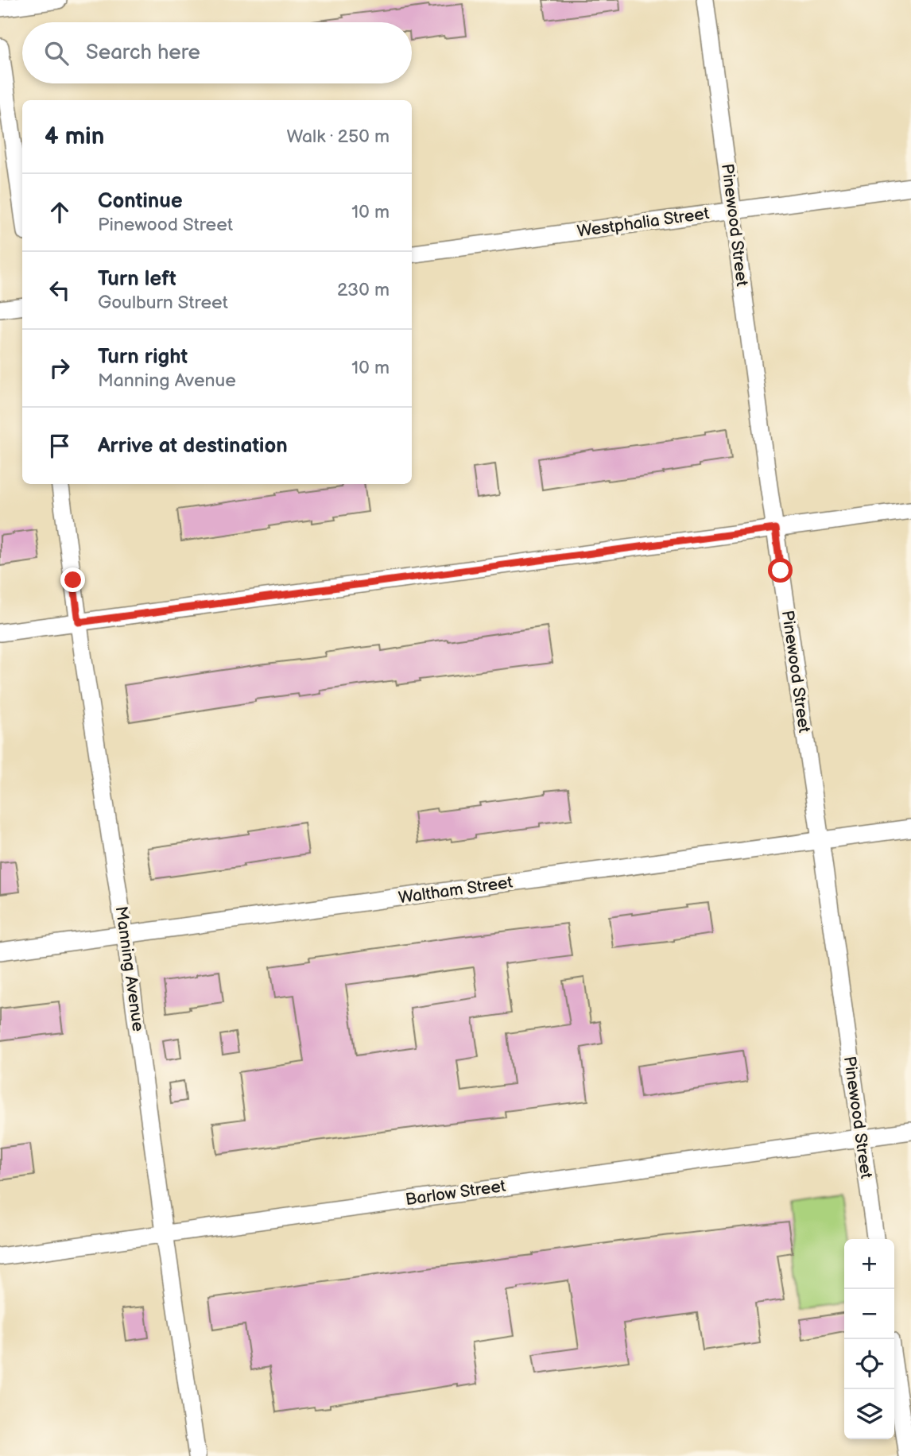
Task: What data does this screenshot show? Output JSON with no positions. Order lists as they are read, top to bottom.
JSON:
{
  "streets": {
    "street": [
      "Westphalia Street",
      "Pinewood Street",
      "Waltham Street",
      "Manning Avenue",
      "Barlow Street"
    ]
  },
  "crossings": [
    ["Westphalia Street", "Pinewood Street"],
    ["Pinewood Street", "Waltham Street"],
    ["Pinewood Street", "Barlow Street"],
    ["Waltham Street", "Manning Avenue"],
    ["Manning Avenue", "Barlow Street"]
  ],
  "page": {
    "search": "Search here",
    "heading": ["4 min", "Walk · 250 m"],
    "list": [
      ["Continue", "Pinewood Street", "10 m"],
      ["Turn left", "Goulburn Street", "230 m"],
      ["Turn right", "Manning Avenue", "10 m"],
      "Arrive at destination"
    ],
    "map_buttons": ["+", "−"]
  }
}
